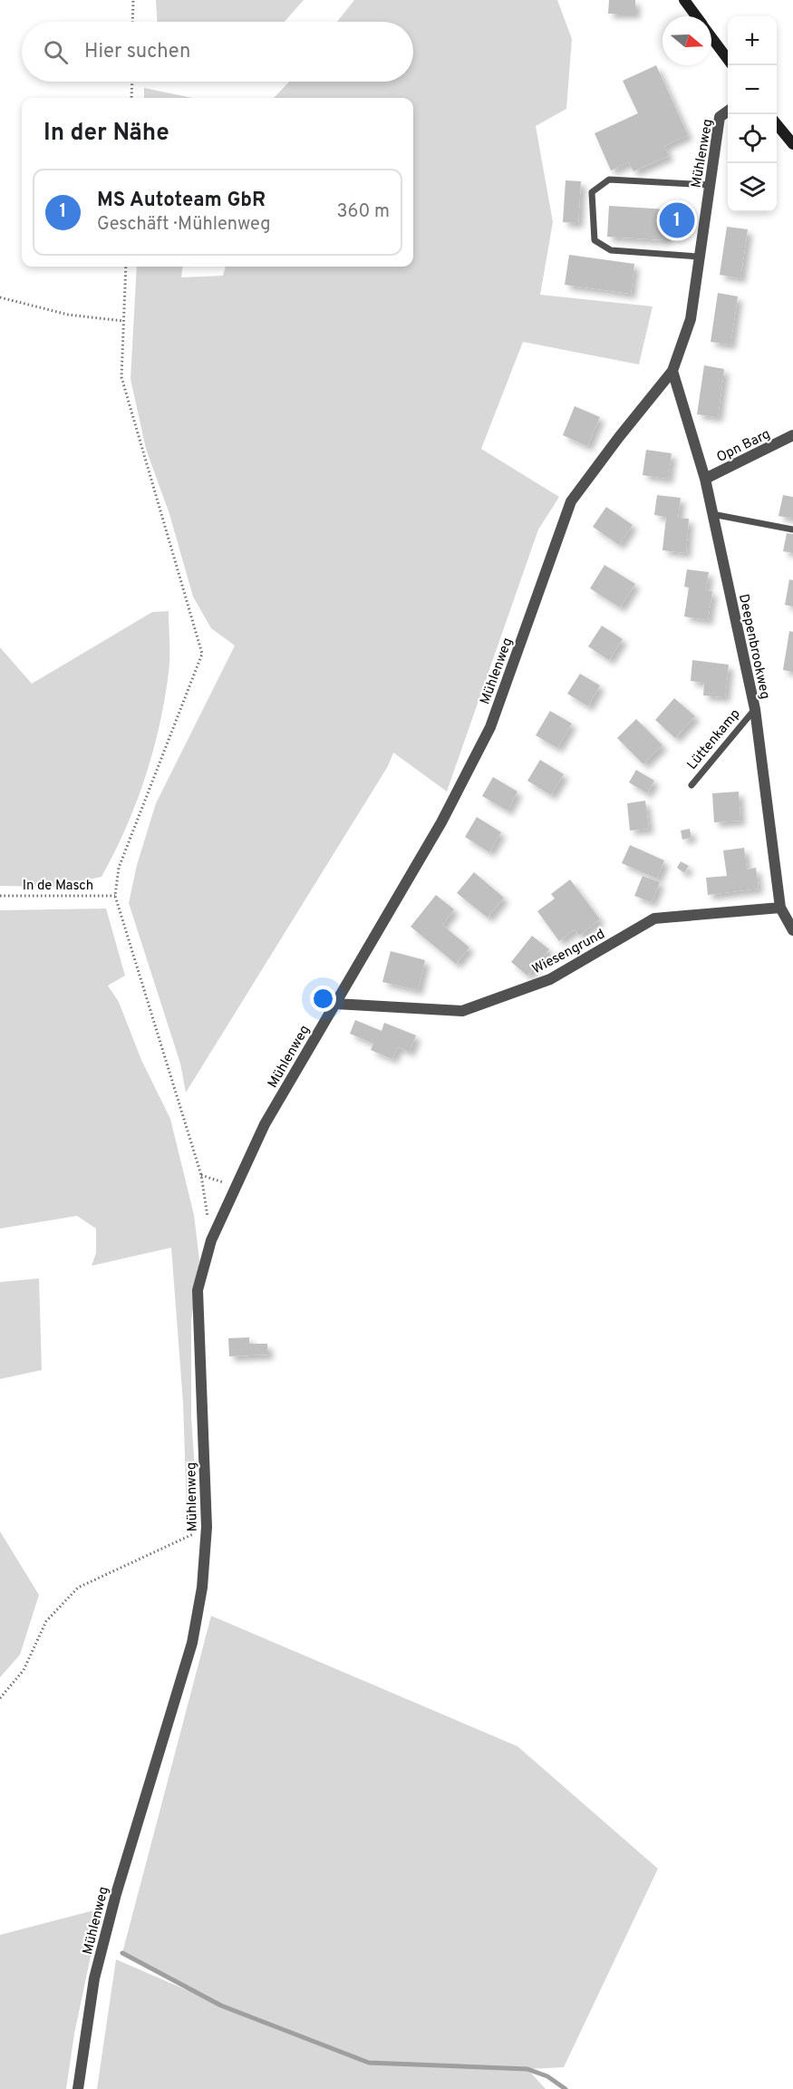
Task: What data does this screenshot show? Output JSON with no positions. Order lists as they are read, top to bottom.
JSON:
{
  "streets": {
    "street": [
      "Mühlenweg",
      "Opn Barg",
      "Deepenbrookweg",
      "Wiesengrund"
    ],
    "lane": ["Lüttenkamp"],
    "path": ["In de Masch"]
  },
  "crossings": [
    ["Mühlenweg", "Deepenbrookweg"],
    ["Mühlenweg", "Wiesengrund"],
    ["Opn Barg", "Deepenbrookweg"],
    ["Deepenbrookweg", "Lüttenkamp"],
    ["Deepenbrookweg", "Wiesengrund"]
  ],
  "north": "right",
  "page": {
    "map_buttons": ["+", "−"],
    "search": "Hier suchen",
    "heading": "In der Nähe",
    "list": [
      {
        "mark": "1",
        "name": "MS Autoteam GbR",
        "note": "Geschäft · Mühlenweg",
        "value": "360 m"
      }
    ],
    "pins": "1"
  }
}
